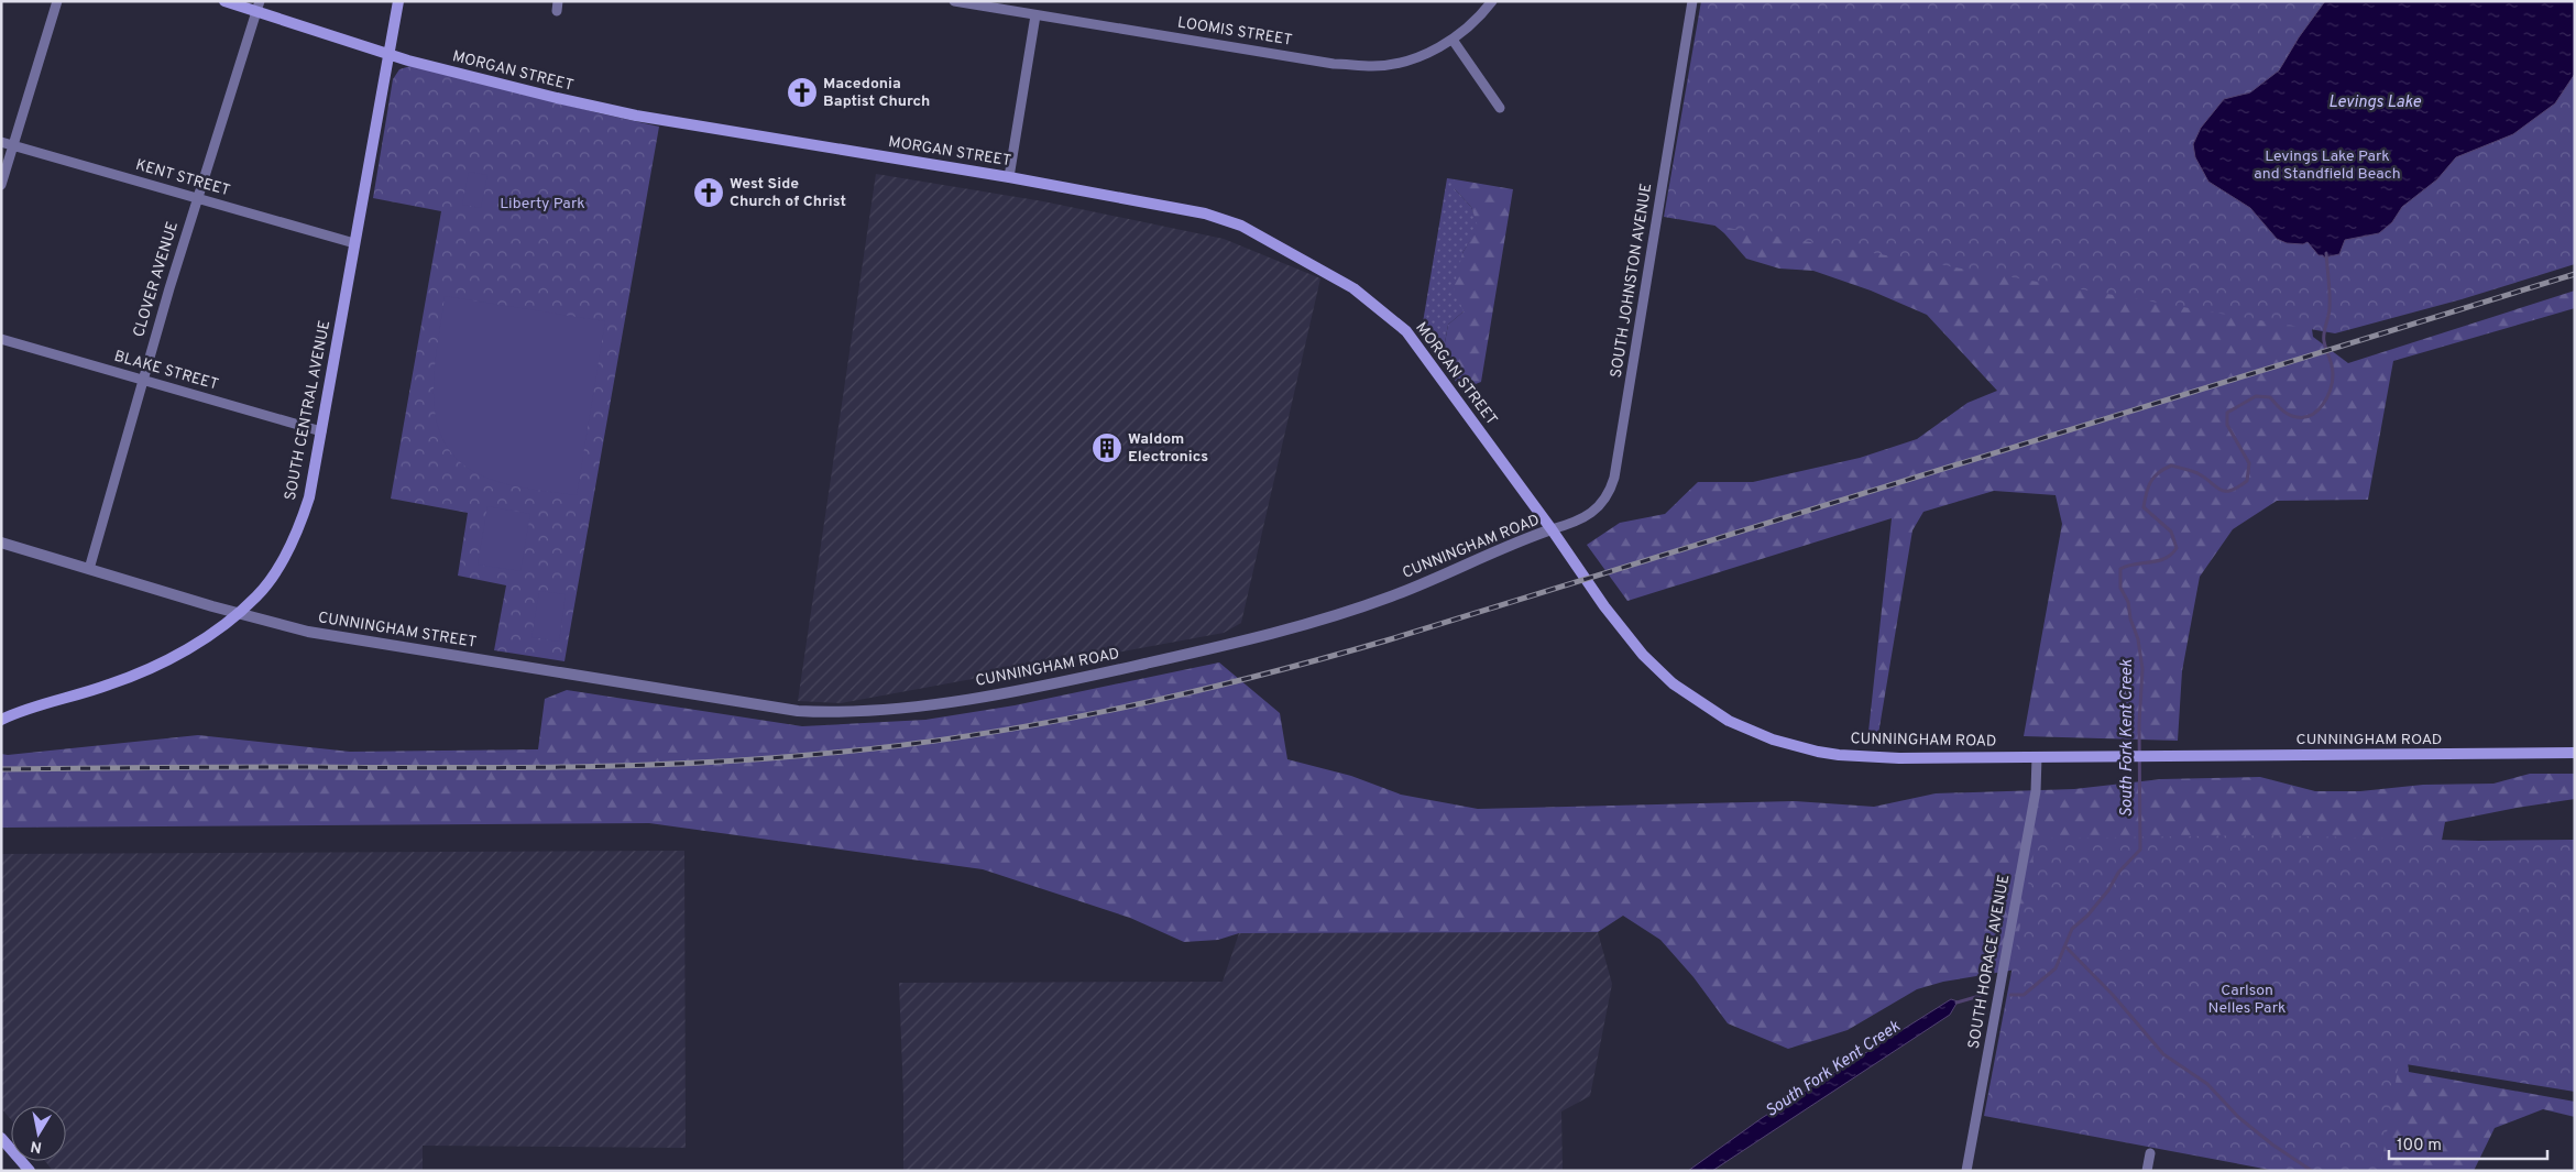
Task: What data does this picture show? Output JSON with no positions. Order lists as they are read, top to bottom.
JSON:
{
  "streets": {
    "main road": ["MORGAN STREET", "SOUTH CENTRAL AVENUE", "CUNNINGHAM ROAD"],
    "street": [
      "LOOMIS STREET",
      "KENT STREET",
      "CLOVER AVENUE",
      "SOUTH JOHNSTON AVENUE",
      "BLAKE STREET",
      "CUNNINGHAM STREET",
      "SOUTH HORACE AVENUE"
    ]
  },
  "crossings": [
    ["MORGAN STREET", "CLOVER AVENUE"],
    ["MORGAN STREET", "SOUTH JOHNSTON AVENUE"],
    ["MORGAN STREET", "SOUTH CENTRAL AVENUE"],
    ["MORGAN STREET", "CUNNINGHAM ROAD"],
    ["KENT STREET", "CLOVER AVENUE"],
    ["KENT STREET", "SOUTH CENTRAL AVENUE"],
    ["CLOVER AVENUE", "BLAKE STREET"],
    ["CLOVER AVENUE", "CUNNINGHAM STREET"],
    ["SOUTH JOHNSTON AVENUE", "CUNNINGHAM ROAD"],
    ["BLAKE STREET", "SOUTH CENTRAL AVENUE"],
    ["SOUTH CENTRAL AVENUE", "CUNNINGHAM STREET"],
    ["CUNNINGHAM ROAD", "CUNNINGHAM STREET"],
    ["CUNNINGHAM ROAD", "SOUTH HORACE AVENUE"]
  ],
  "water": ["Levings Lake", "South Fork Kent Creek"],
  "parks": ["Levings Lake Park and Standfield Beach", "Liberty Park", "Carlson Nelles Park"],
  "places": {
    "church": ["Macedonia Baptist Church", "West Side Church of Christ"],
    "building": ["Waldom Electronics"]
  },
  "scale_bar": "100 m",
  "north": "bottom"
}
